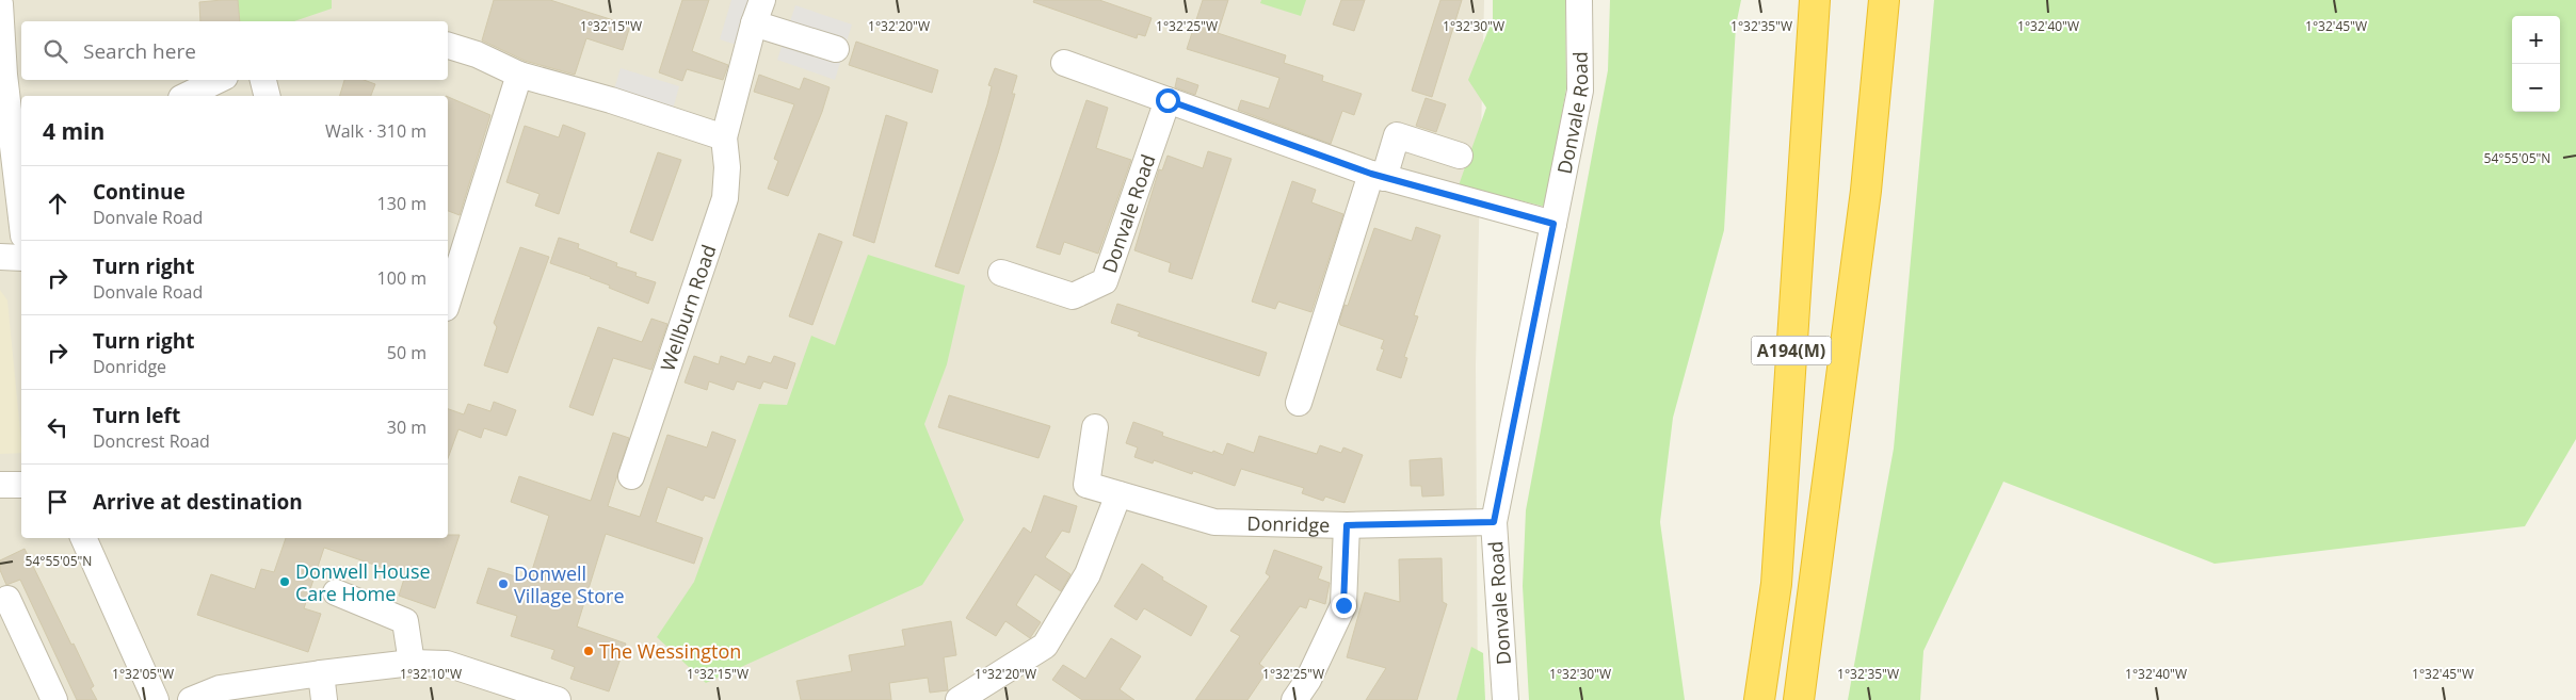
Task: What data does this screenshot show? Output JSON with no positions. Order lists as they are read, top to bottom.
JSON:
{
  "streets": {
    "highway": ["A194(M)"],
    "street": ["Donvale Road", "Wellburn Road", "Donridge"]
  },
  "crossings": [
    ["Donvale Road", "Donridge"]
  ],
  "places": ["Donwell House Care Home", "Donwell Village Store", "The Wessington"],
  "page": {
    "map_buttons": ["+", "−"],
    "search": "Search here",
    "heading": ["4 min", "Walk · 310 m"],
    "list": [
      ["Continue", "Donvale Road", "130 m"],
      ["Turn right", "Donvale Road", "100 m"],
      ["Turn right", "Donridge", "50 m"],
      ["Turn left", "Doncrest Road", "30 m"],
      "Arrive at destination"
    ]
  },
  "coordinates": [
    "1°32'15\"W",
    "1°32'20\"W",
    "1°32'25\"W",
    "1°32'30\"W",
    "1°32'35\"W",
    "1°32'40\"W",
    "1°32'45\"W",
    "54°55'05\"N",
    "1°32'05\"W",
    "1°32'10\"W"
  ]
}
